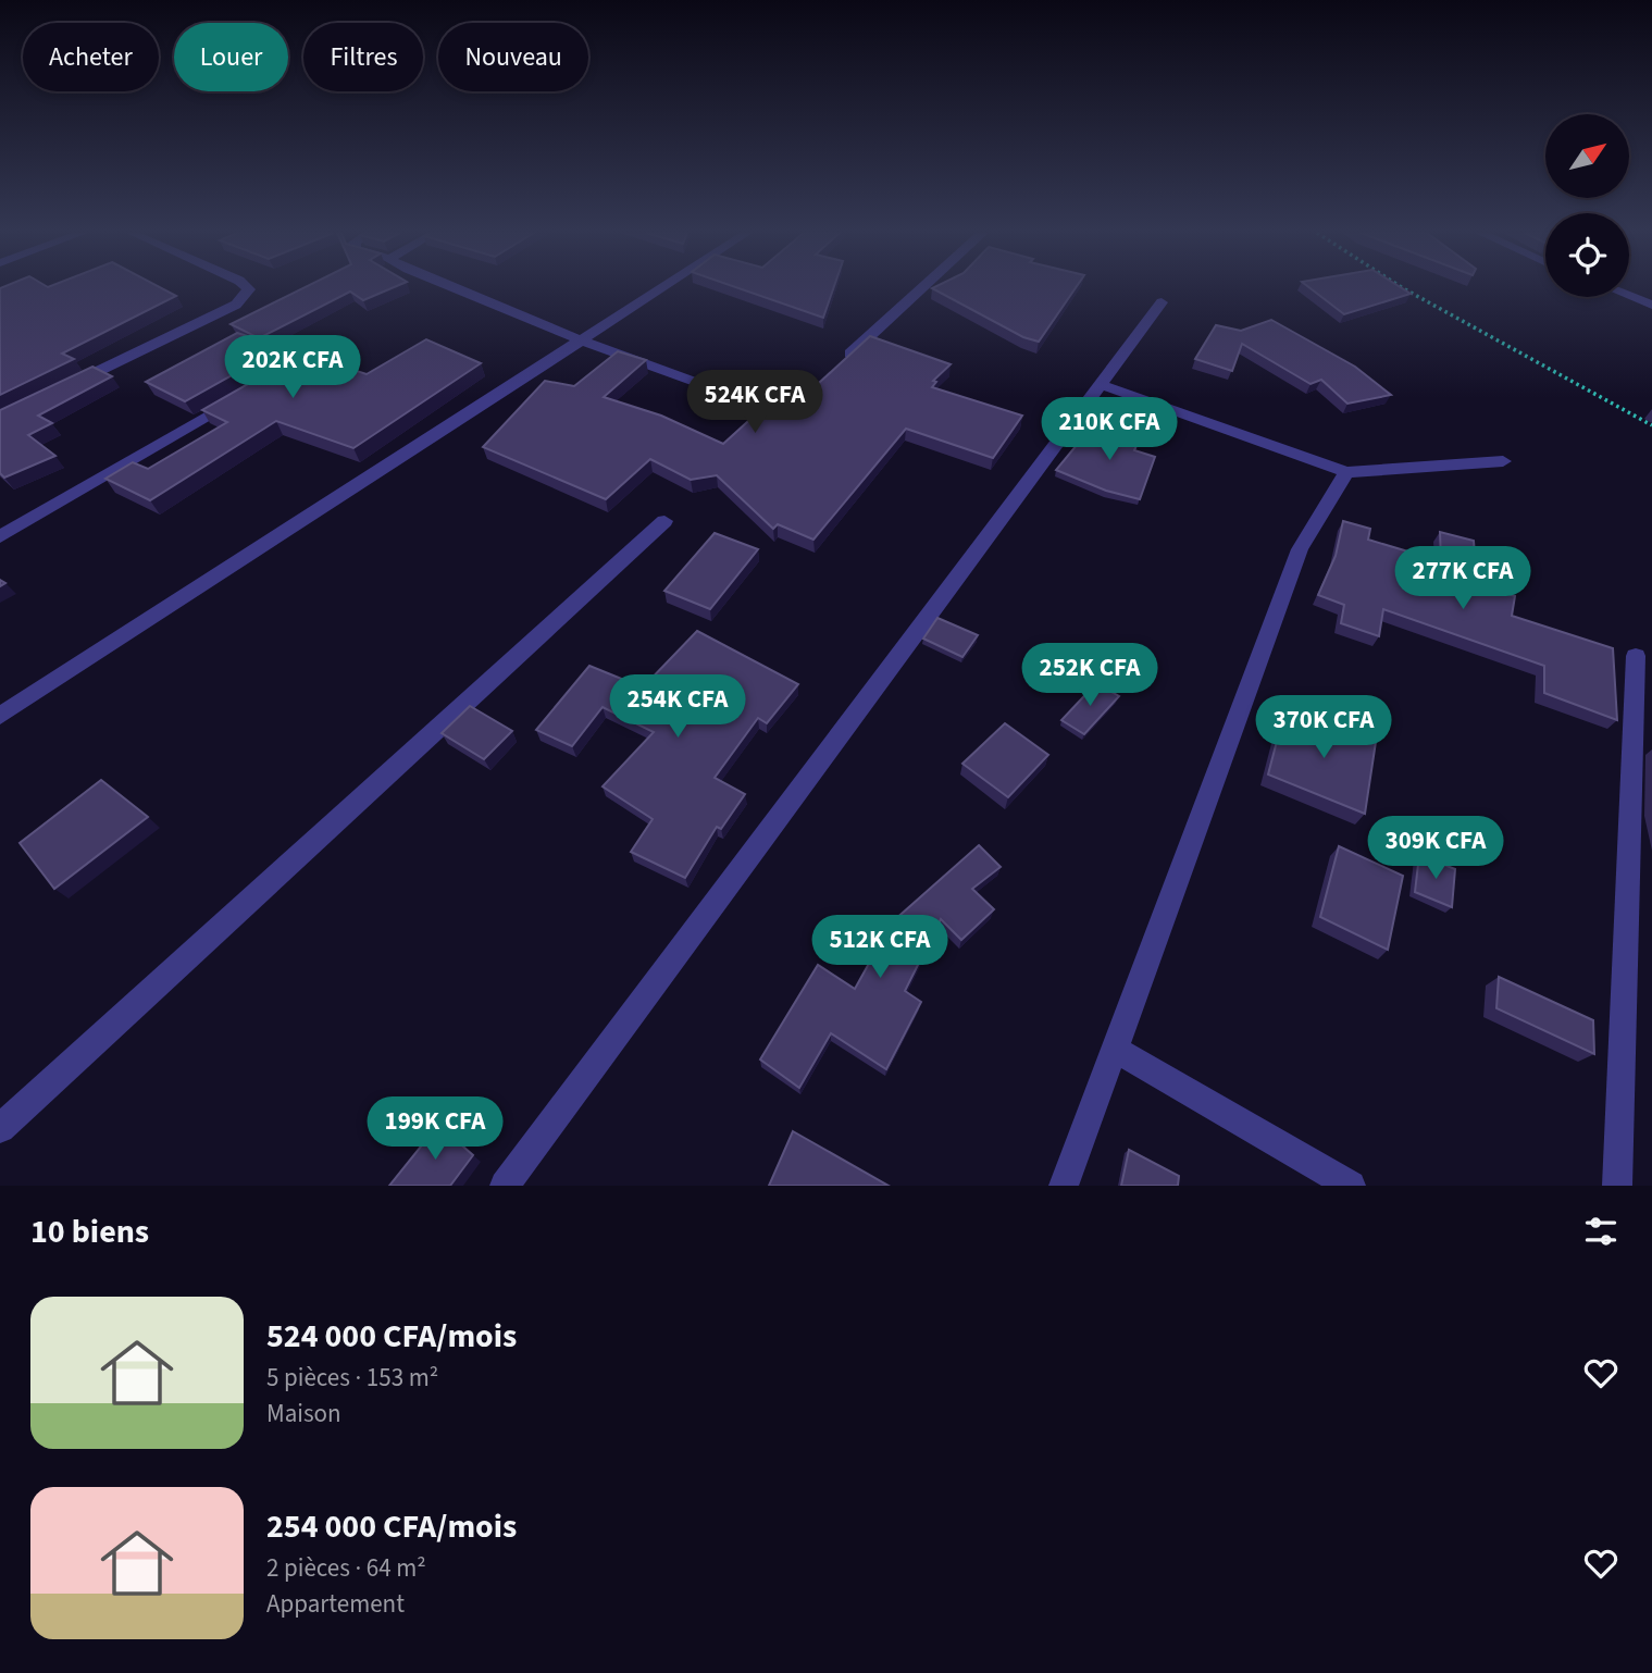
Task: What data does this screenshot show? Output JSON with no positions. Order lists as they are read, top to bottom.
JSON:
{
  "north": "top right",
  "page": {
    "chip": [
      "Acheter",
      "Louer",
      "Filtres",
      "Nouveau"
    ],
    "price": [
      "202K CFA",
      "524K CFA",
      "210K CFA",
      "277K CFA",
      "252K CFA",
      "254K CFA",
      "370K CFA",
      "309K CFA",
      "512K CFA",
      "199K CFA"
    ],
    "heading": "10 biens",
    "list": [
      {
        "name": "524 000 CFA/mois",
        "note": "5 pièces · 153 m² · Maison"
      },
      {
        "name": "254 000 CFA/mois",
        "note": "2 pièces · 64 m² · Appartement"
      }
    ]
  }
}
